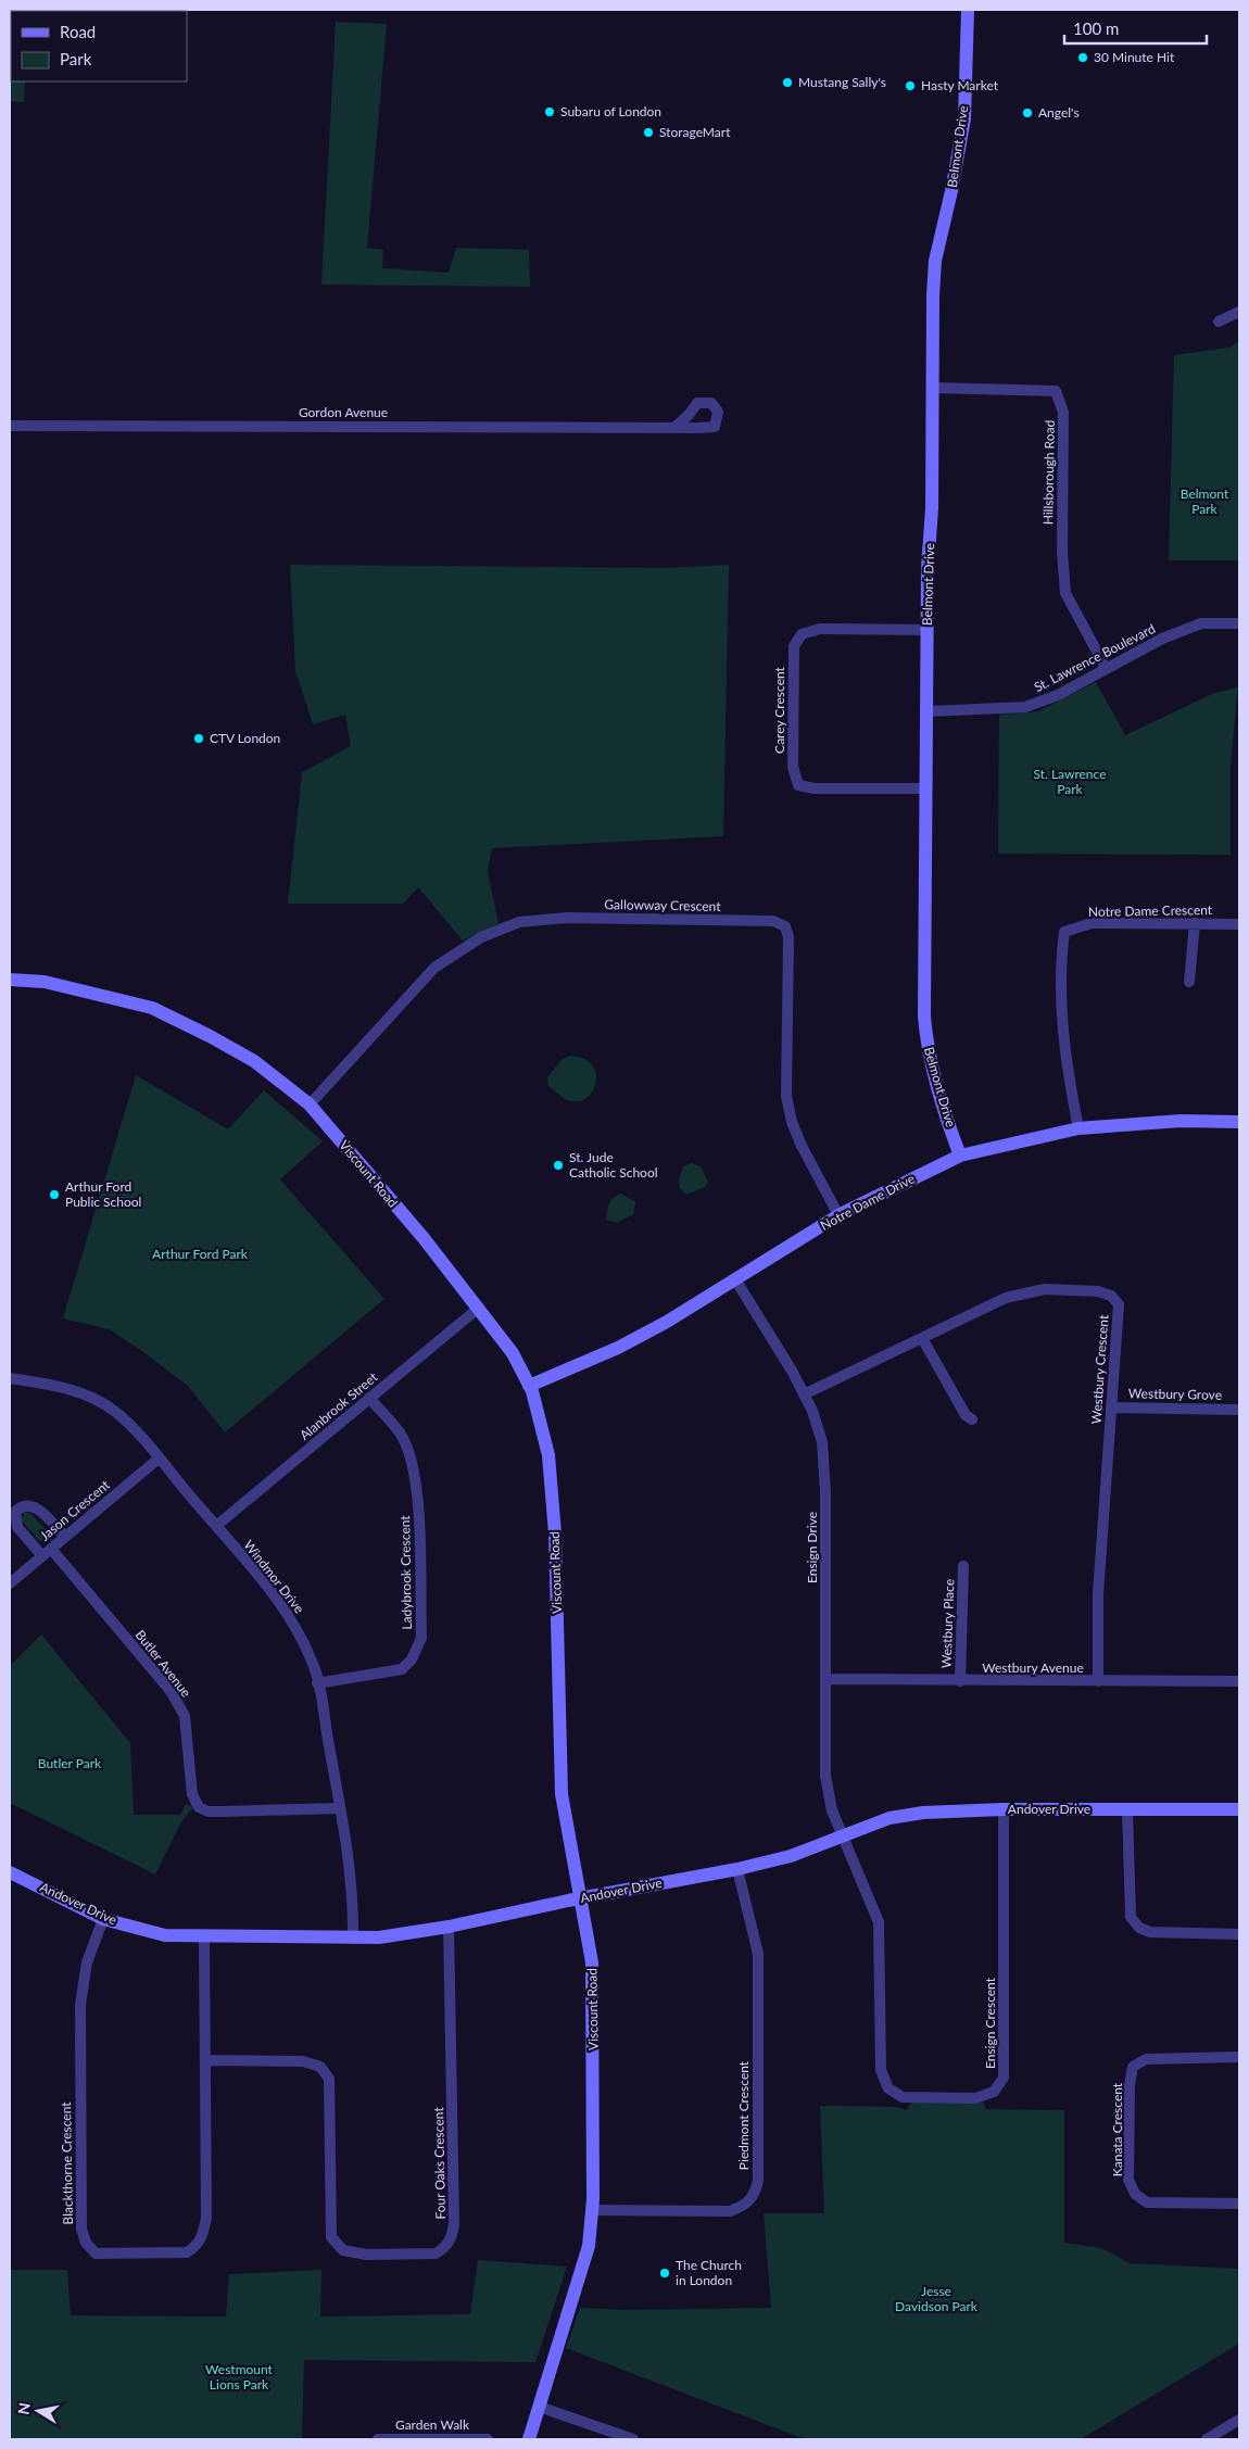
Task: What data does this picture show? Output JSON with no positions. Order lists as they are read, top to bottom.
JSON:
{
  "streets": {
    "street": [
      "Belmont Drive",
      "Gordon Avenue",
      "Hillsborough Road",
      "St. Lawrence Boulevard",
      "Carey Crescent",
      "Gallowway Crescent",
      "Notre Dame Crescent",
      "Viscount Road",
      "Notre Dame Drive",
      "Westbury Crescent",
      "Westbury Grove",
      "Alanbrook Street",
      "Jason Crescent",
      "Ensign Drive",
      "Ladybrook Crescent",
      "Windmor Drive",
      "Westbury Place",
      "Butler Avenue",
      "Westbury Avenue",
      "Andover Drive",
      "Ensign Crescent",
      "Piedmont Crescent",
      "Kanata Crescent",
      "Blackthorne Crescent",
      "Four Oaks Crescent",
      "Garden Walk"
    ]
  },
  "crossings": [
    ["Belmont Drive", "Hillsborough Road"],
    ["Belmont Drive", "St. Lawrence Boulevard"],
    ["Belmont Drive", "Carey Crescent"],
    ["Belmont Drive", "Notre Dame Drive"],
    ["Hillsborough Road", "St. Lawrence Boulevard"],
    ["Gallowway Crescent", "Viscount Road"],
    ["Gallowway Crescent", "Notre Dame Drive"],
    ["Notre Dame Crescent", "Notre Dame Drive"],
    ["Viscount Road", "Notre Dame Drive"],
    ["Viscount Road", "Alanbrook Street"],
    ["Viscount Road", "Andover Drive"],
    ["Viscount Road", "Piedmont Crescent"],
    ["Notre Dame Drive", "Ensign Drive"],
    ["Westbury Crescent", "Westbury Grove"],
    ["Westbury Crescent", "Ensign Drive"],
    ["Westbury Crescent", "Westbury Avenue"],
    ["Alanbrook Street", "Ladybrook Crescent"],
    ["Alanbrook Street", "Windmor Drive"],
    ["Jason Crescent", "Windmor Drive"],
    ["Jason Crescent", "Butler Avenue"],
    ["Ensign Drive", "Westbury Avenue"],
    ["Ensign Drive", "Andover Drive"],
    ["Ensign Drive", "Ensign Crescent"],
    ["Ladybrook Crescent", "Windmor Drive"],
    ["Windmor Drive", "Butler Avenue"],
    ["Windmor Drive", "Andover Drive"],
    ["Westbury Place", "Westbury Avenue"],
    ["Andover Drive", "Ensign Crescent"],
    ["Andover Drive", "Piedmont Crescent"],
    ["Andover Drive", "Blackthorne Crescent"],
    ["Andover Drive", "Four Oaks Crescent"],
    ["Blackthorne Crescent", "Four Oaks Crescent"]
  ],
  "parks": [
    "Belmont Park",
    "St. Lawrence Park",
    "Arthur Ford Park",
    "Butler Park",
    "Jesse Davidson Park",
    "Westmount Lions Park"
  ],
  "places": [
    "30 Minute Hit",
    "Mustang Sally's",
    "Hasty Market",
    "Subaru of London",
    "Angel's",
    "StorageMart",
    "CTV London",
    "St. Jude Catholic School",
    "Arthur Ford Public School",
    "The Church in London"
  ],
  "legend": ["Road", "Park"],
  "scale_bar": "100 m",
  "north": "left"
}
